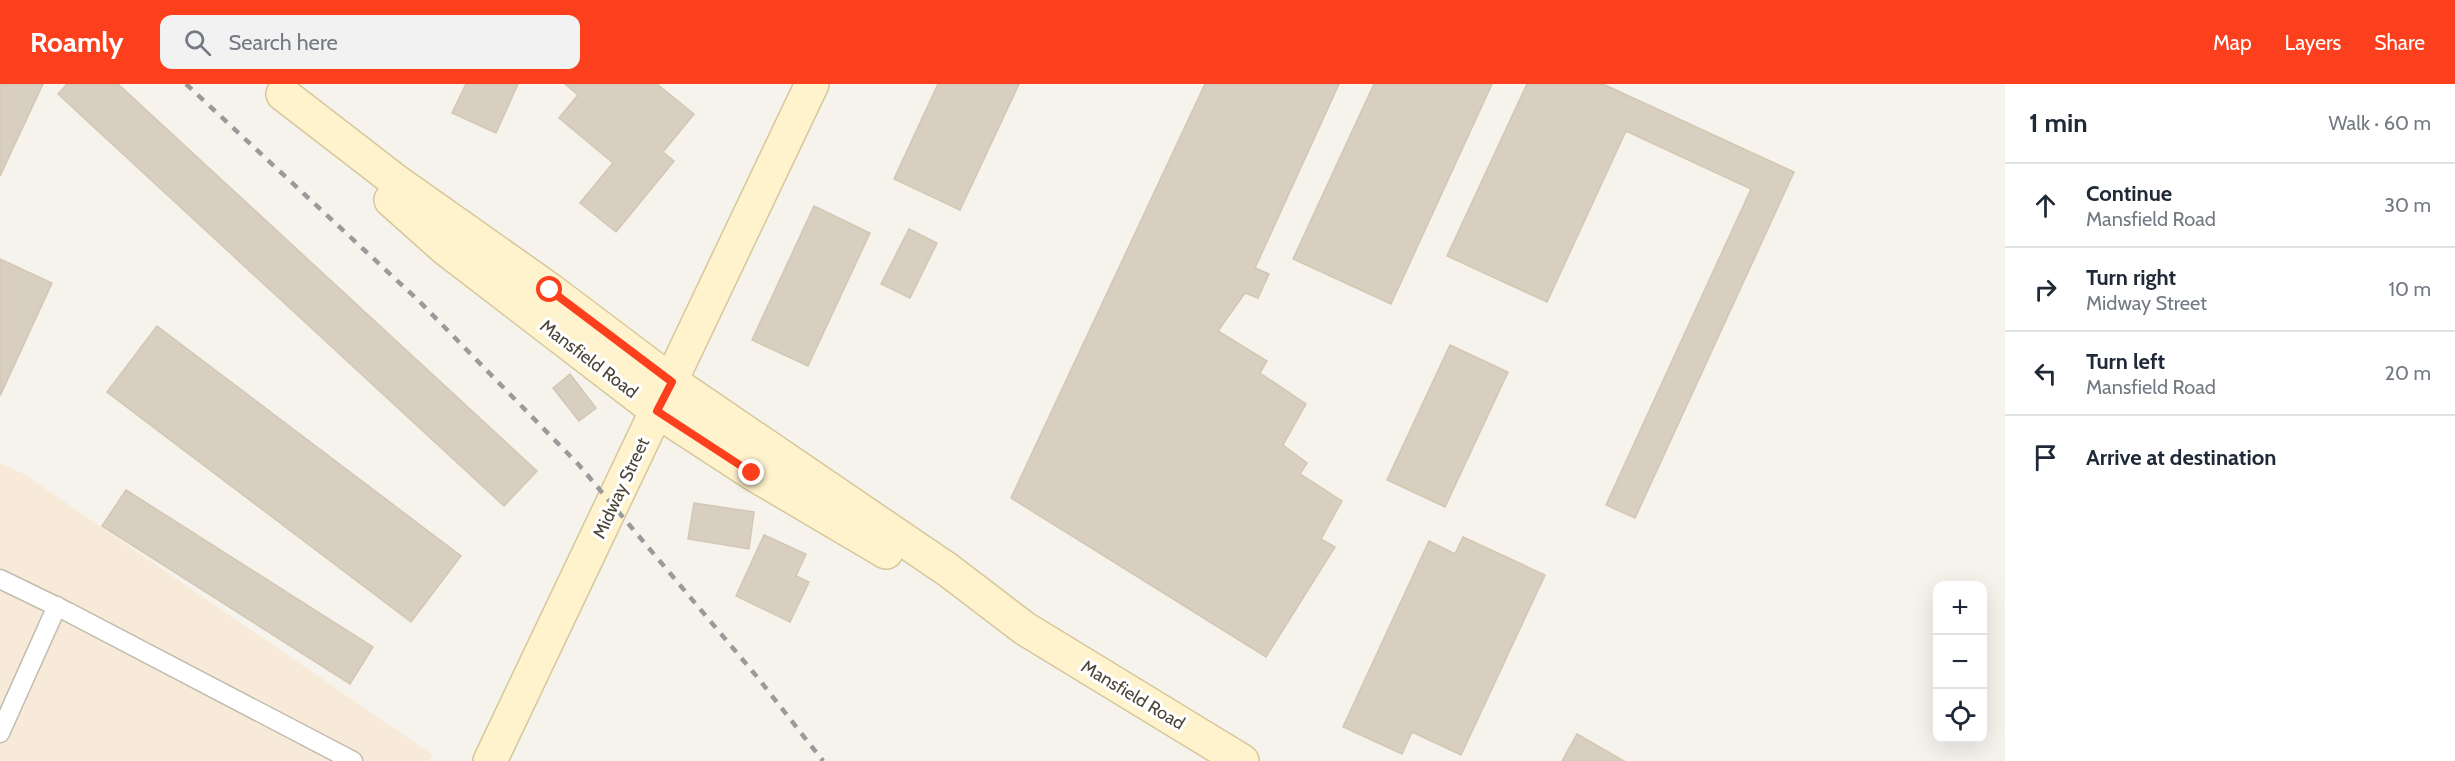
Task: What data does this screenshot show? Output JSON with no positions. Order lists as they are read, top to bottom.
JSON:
{
  "streets": {
    "main road": ["Mansfield Road", "Midway Street"]
  },
  "crossings": [
    ["Mansfield Road", "Midway Street"]
  ],
  "page": {
    "header": "Roamly",
    "search": "Search here",
    "nav": ["Map", "Layers", "Share"],
    "heading": ["1 min", "Walk · 60 m"],
    "list": [
      ["Continue", "Mansfield Road", "30 m"],
      ["Turn right", "Midway Street", "10 m"],
      ["Turn left", "Mansfield Road", "20 m"],
      "Arrive at destination"
    ],
    "map_buttons": ["+", "−"]
  }
}
